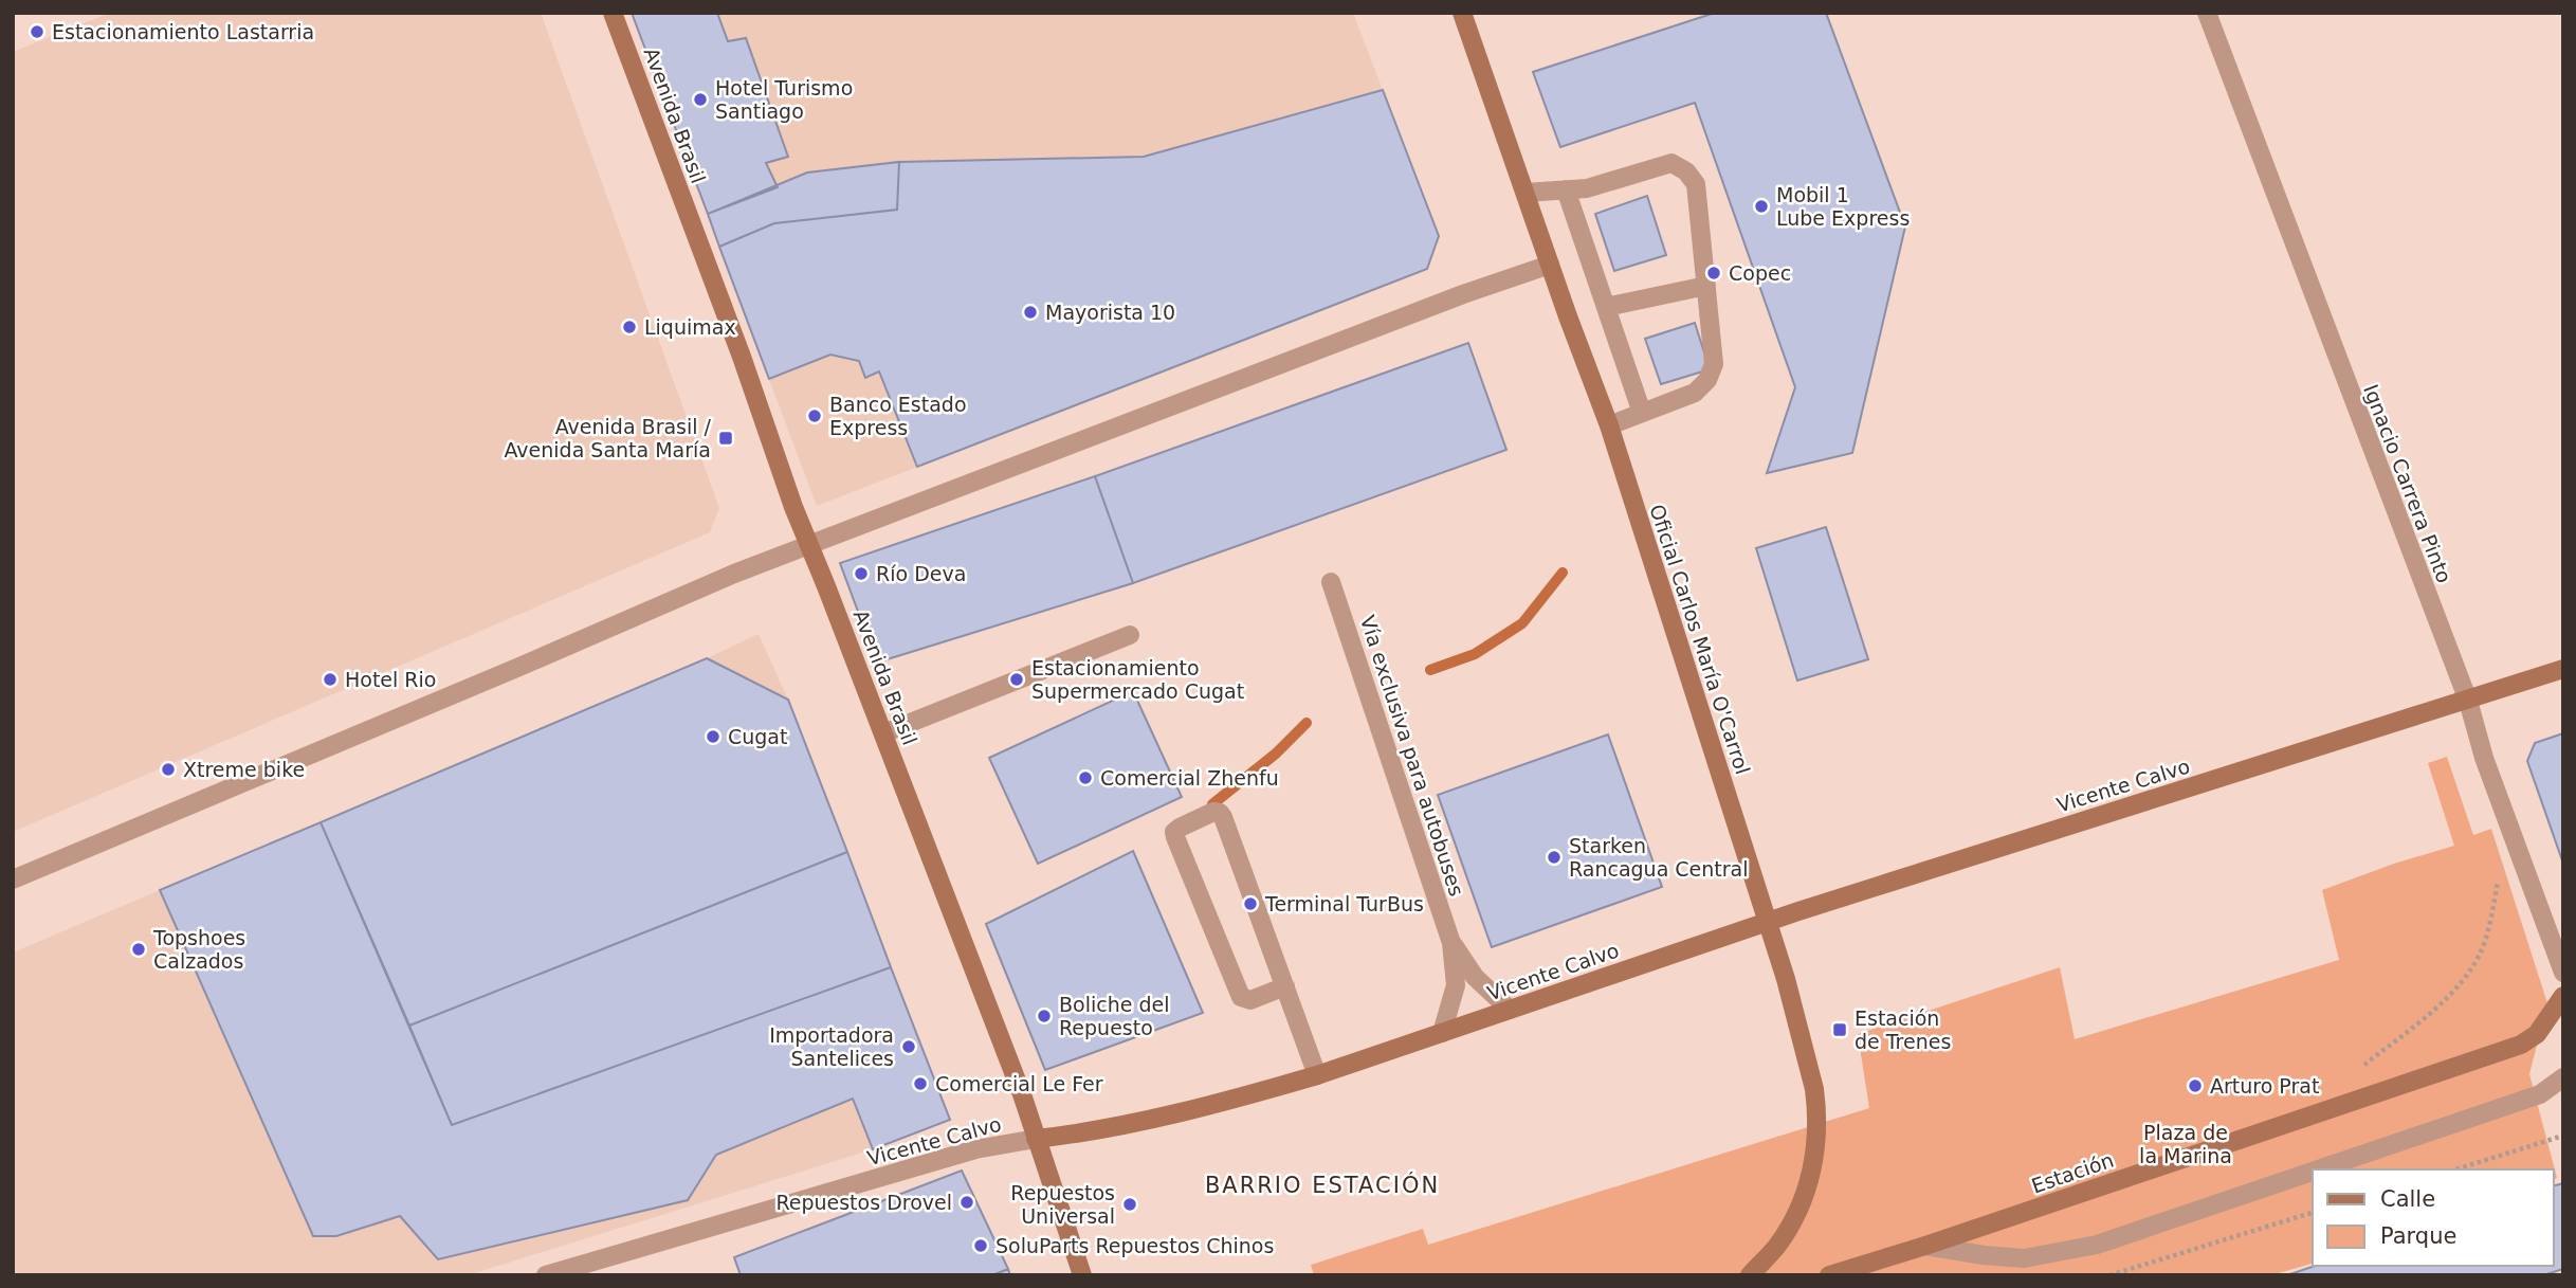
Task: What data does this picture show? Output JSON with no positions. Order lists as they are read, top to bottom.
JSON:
{
  "streets": {
    "main road": [
      "Avenida Brasil",
      "Oficial Carlos María O'Carrol",
      "Vicente Calvo",
      "Estación"
    ],
    "street": ["Ignacio Carrera Pinto", "Vía exclusiva para autobuses"]
  },
  "crossings": [
    ["Avenida Brasil", "Vicente Calvo"],
    ["Ignacio Carrera Pinto", "Vicente Calvo"],
    ["Oficial Carlos María O'Carrol", "Vicente Calvo"],
    ["Vía exclusiva para autobuses", "Vicente Calvo"]
  ],
  "districts": ["BARRIO ESTACIÓN"],
  "parks": ["Plaza de la Marina"],
  "places": {
    "other": [
      "Estacionamiento Lastarria",
      "Hotel Turismo Santiago",
      "Mobil 1 Lube Express",
      "Copec",
      "Mayorista 10",
      "Liquimax",
      "Banco Estado Express",
      "Río Deva",
      "Hotel Rio",
      "Estacionamiento Supermercado Cugat",
      "Cugat",
      "Xtreme bike",
      "Comercial Zhenfu",
      "Starken Rancagua Central",
      "Terminal TurBus",
      "Topshoes Calzados",
      "Boliche del Repuesto",
      "Importadora Santelices",
      "Comercial Le Fer",
      "Arturo Prat",
      "Repuestos Drovel",
      "Repuestos Universal",
      "SoluParts Repuestos Chinos"
    ],
    "transit": ["Avenida Brasil / Avenida Santa María", "Estación de Trenes"]
  },
  "legend": ["Calle", "Parque"]
}
